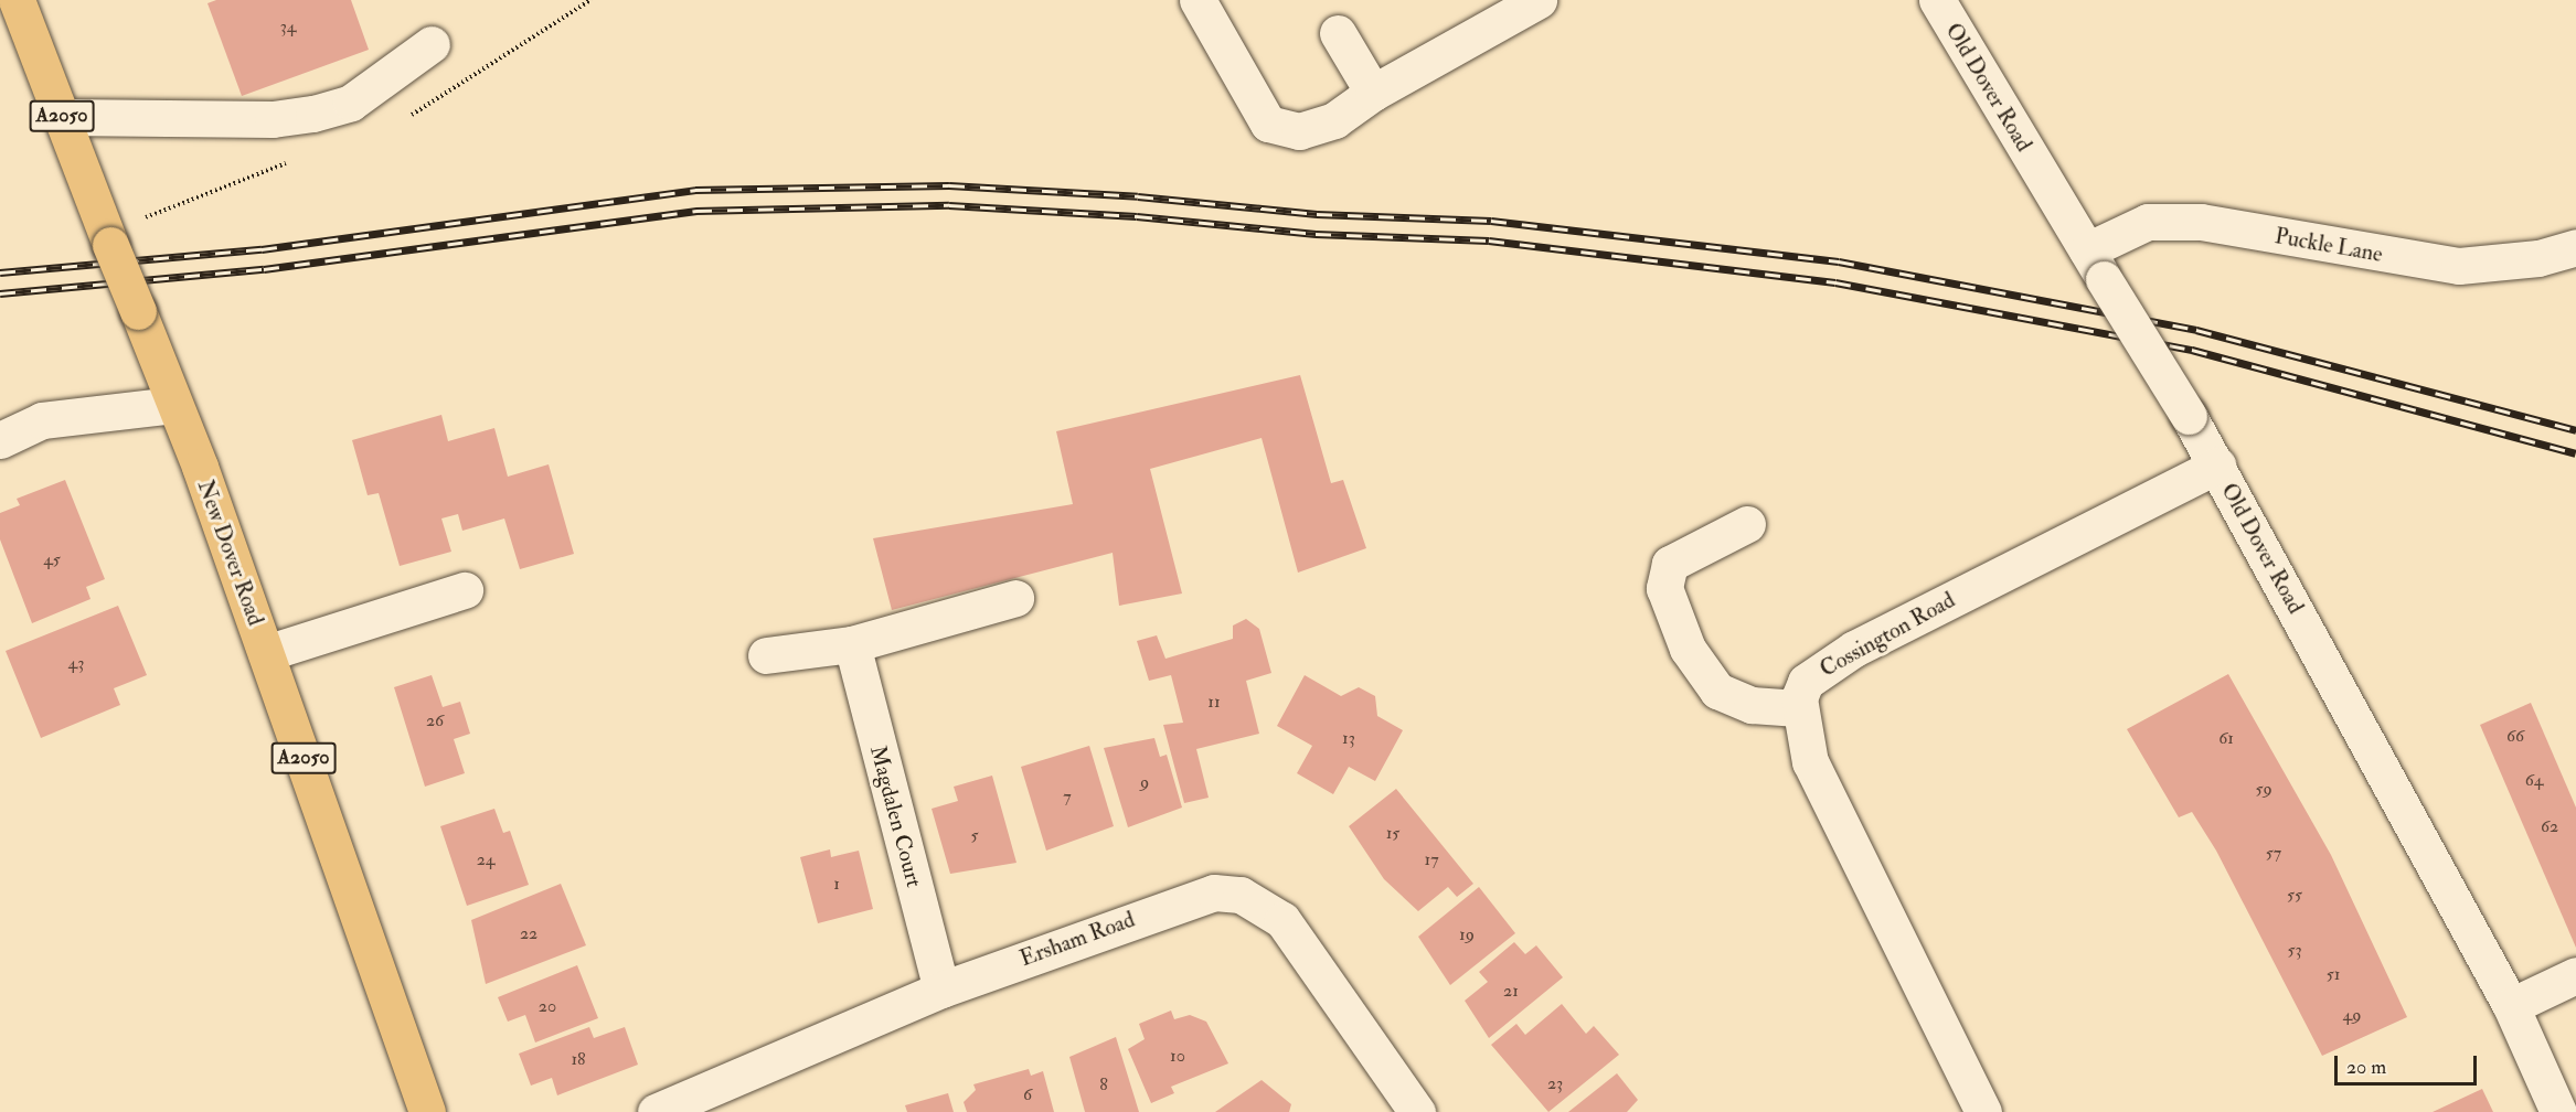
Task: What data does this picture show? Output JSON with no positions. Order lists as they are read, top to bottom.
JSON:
{
  "streets": {
    "main road": ["A2050", "New Dover Road"],
    "street": [
      "Old Dover Road",
      "Puckle Lane",
      "Cossington Road",
      "Magdalen Court",
      "Ersham Road"
    ]
  },
  "crossings": [
    ["Old Dover Road", "Puckle Lane"],
    ["Old Dover Road", "Cossington Road"],
    ["Magdalen Court", "Ersham Road"]
  ],
  "house_numbers": [
    "34",
    "45",
    "43",
    "11",
    "26",
    "66",
    "13",
    "61",
    "64",
    "9",
    "59",
    "7",
    "62",
    "15",
    "5",
    "57",
    "24",
    "17",
    "1",
    "55",
    "22",
    "19",
    "53",
    "51",
    "21",
    "20",
    "49",
    "10",
    "18",
    "23",
    "8",
    "6"
  ],
  "scale_bar": "20 m"
}
